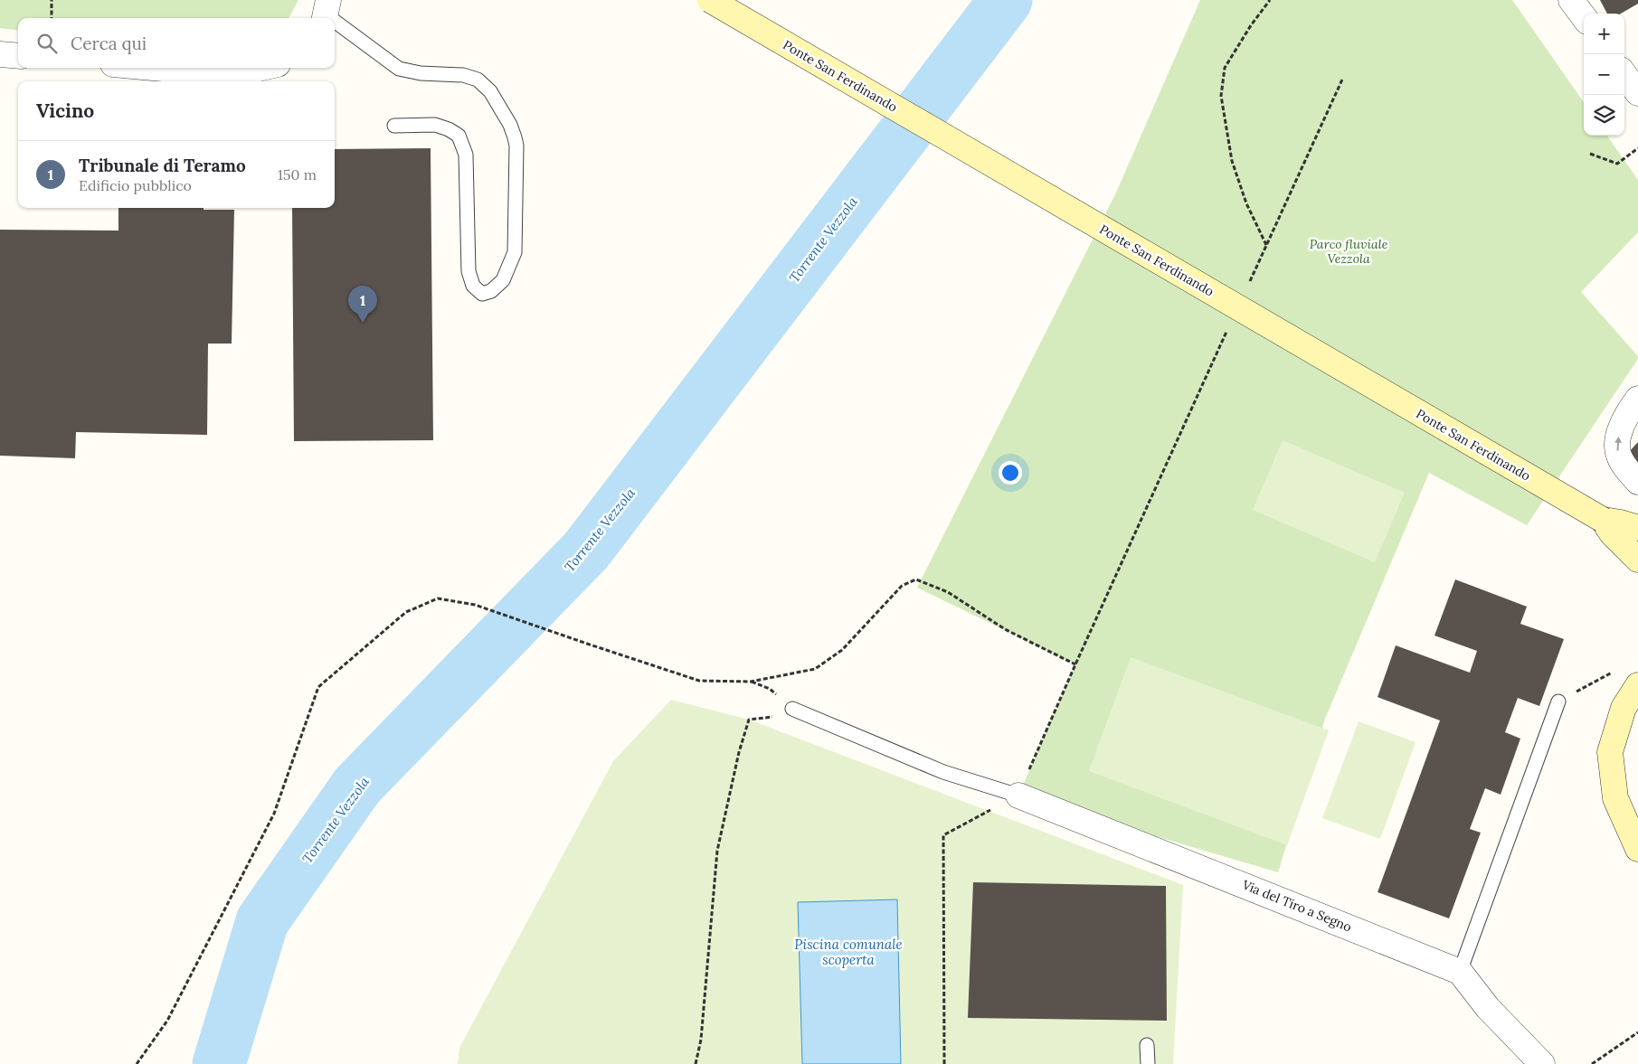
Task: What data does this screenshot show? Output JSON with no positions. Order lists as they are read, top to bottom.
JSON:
{
  "streets": {
    "street": ["Ponte San Ferdinando", "Via del Tiro a Segno"]
  },
  "water": ["Torrente Vezzola", "Piscina comunale scoperta"],
  "parks": ["Parco fluviale Vezzola"],
  "page": {
    "map_buttons": ["+", "−"],
    "search": "Cerca qui",
    "heading": "Vicino",
    "list": [
      {
        "mark": "1",
        "name": "Tribunale di Teramo",
        "note": "Edificio pubblico",
        "value": "150 m"
      }
    ],
    "pins": "1"
  }
}
